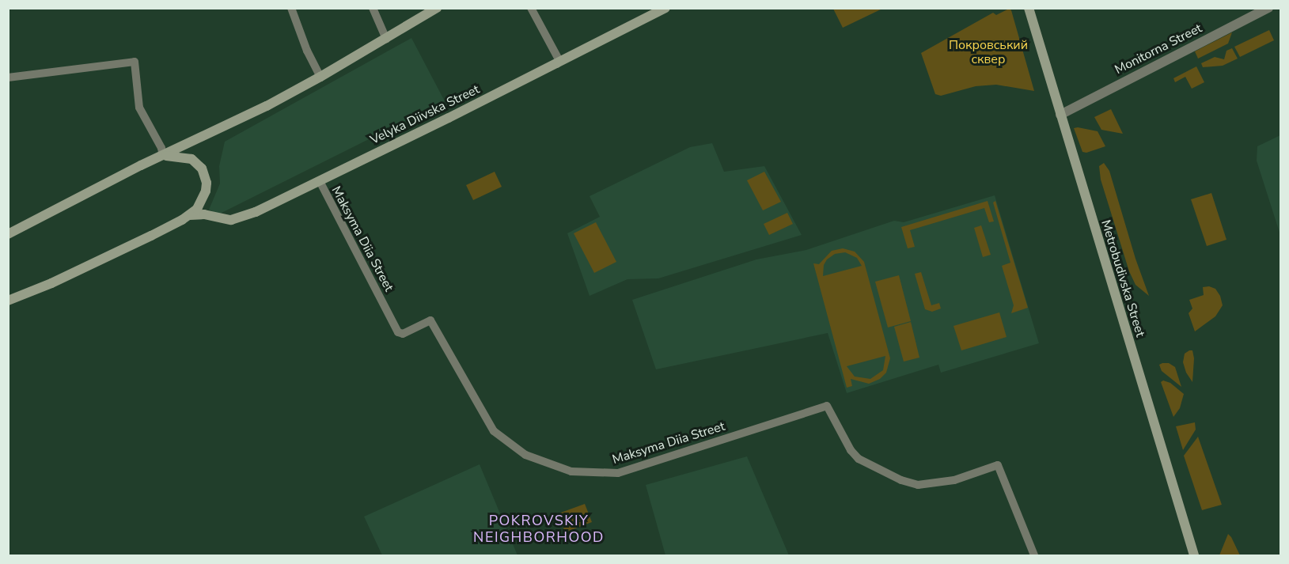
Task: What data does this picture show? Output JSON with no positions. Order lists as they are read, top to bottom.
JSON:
{
  "streets": {
    "main road": ["Velyka Diivska Street", "Metrobudivska Street"],
    "street": ["Monitorna Street", "Maksyma Diia Street"]
  },
  "crossings": [
    ["Monitorna Street", "Metrobudivska Street"],
    ["Velyka Diivska Street", "Maksyma Diia Street"]
  ],
  "districts": ["POKROVSKIY NEIGHBORHOOD"],
  "parks": ["Покровський сквер"]
}
